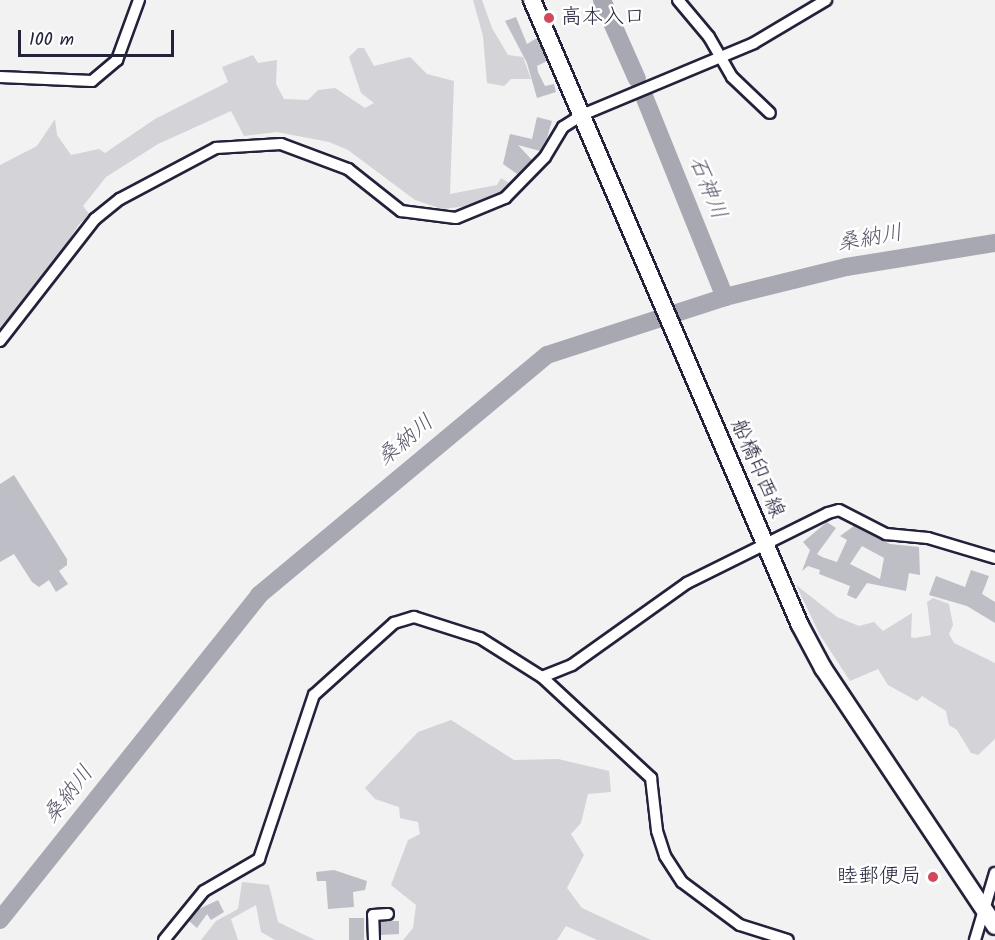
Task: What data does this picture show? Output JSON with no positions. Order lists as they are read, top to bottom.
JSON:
{
  "streets": {
    "main road": ["船橋印西線"]
  },
  "water": ["石神川", "桑納川"],
  "places": ["高本入口", "睦郵便局"],
  "scale_bar": "100 m"
}
